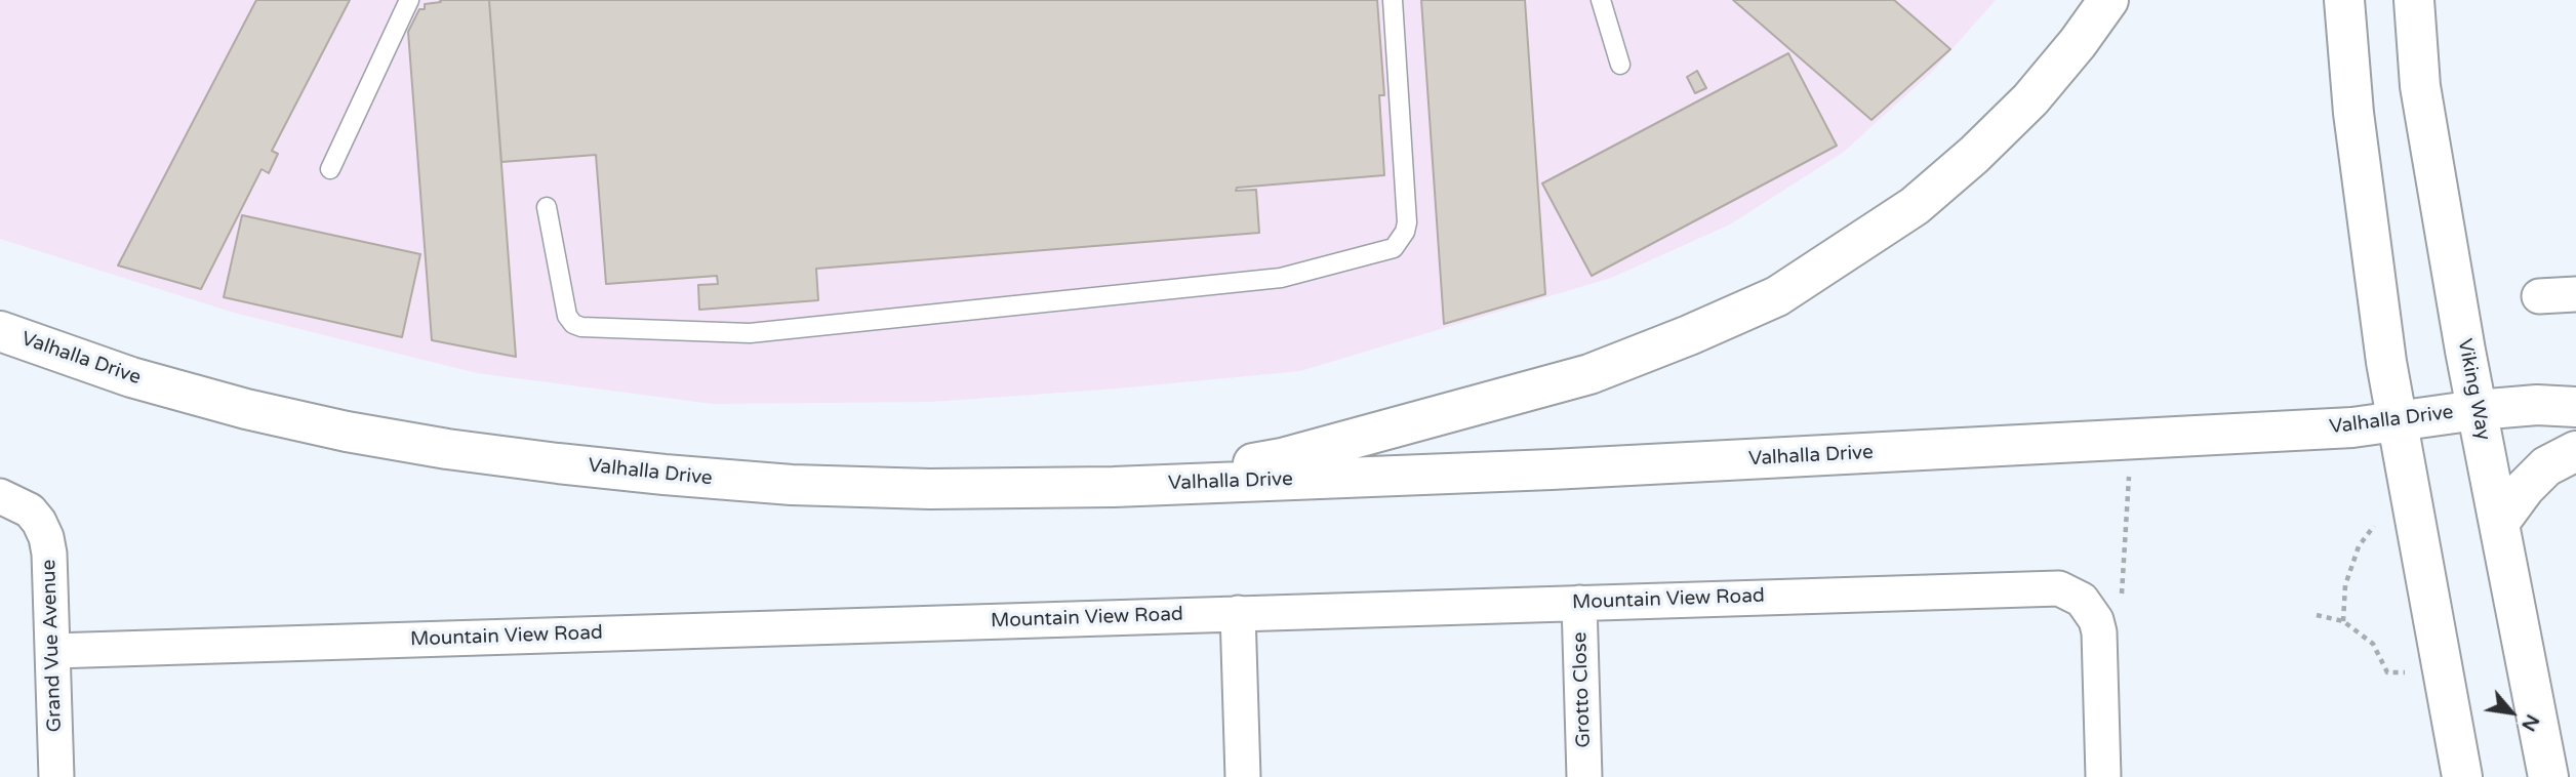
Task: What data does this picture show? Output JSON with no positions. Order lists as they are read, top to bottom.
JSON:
{
  "streets": {
    "main road": ["Valhalla Drive", "Viking Way"],
    "street": ["Mountain View Road", "Grand Vue Avenue", "Grotto Close"]
  },
  "crossings": [
    ["Valhalla Drive", "Viking Way"],
    ["Mountain View Road", "Grand Vue Avenue"],
    ["Mountain View Road", "Grotto Close"]
  ],
  "north": "bottom right"
}
